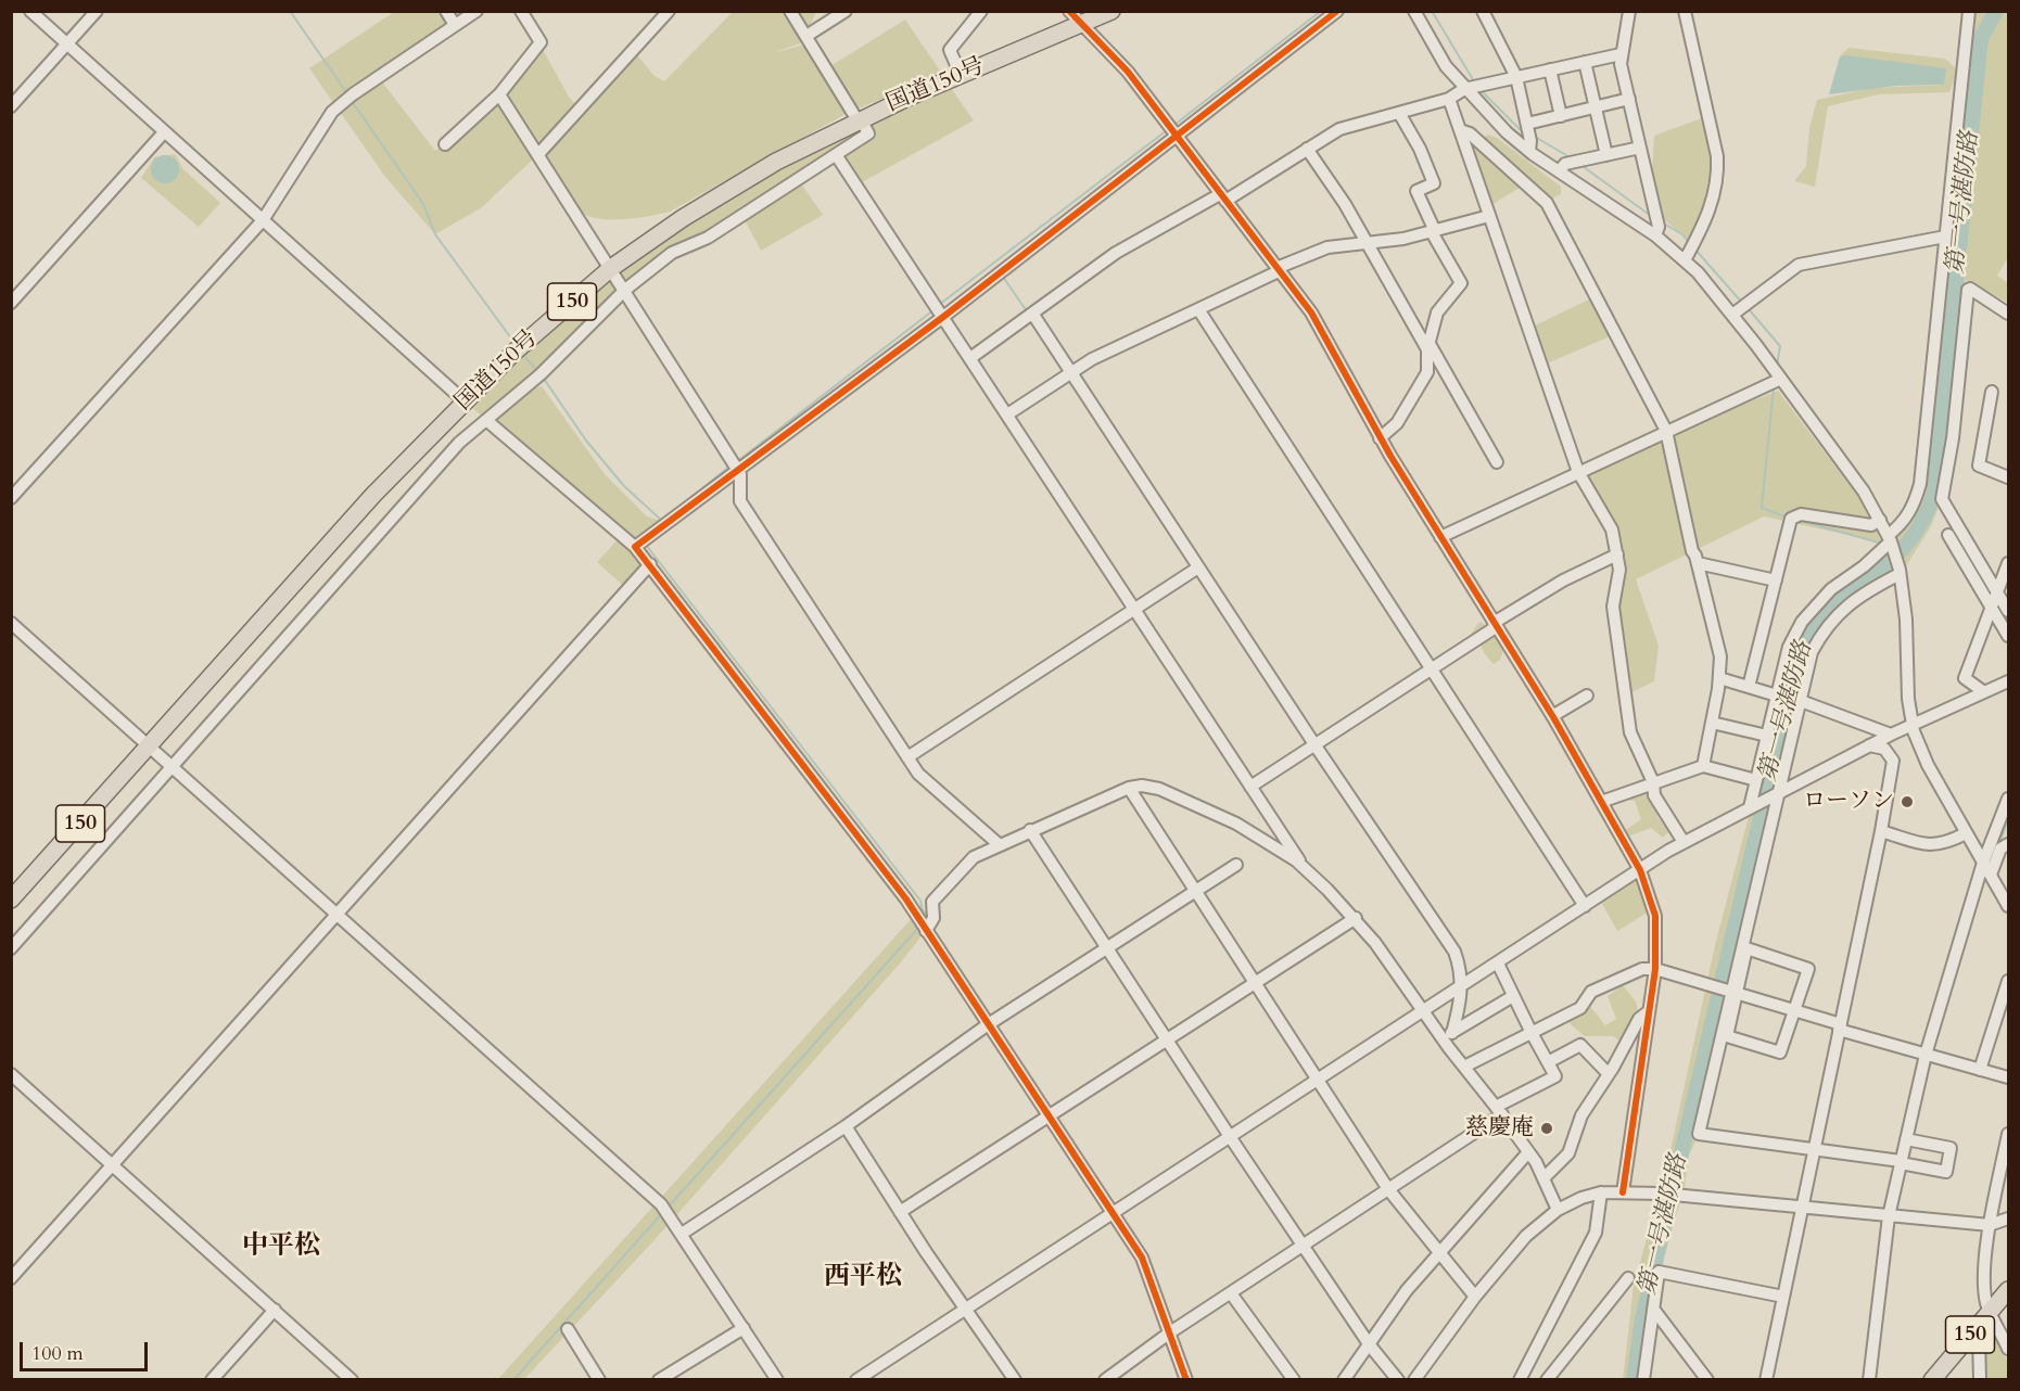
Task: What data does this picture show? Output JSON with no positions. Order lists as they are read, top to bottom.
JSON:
{
  "streets": {
    "highway": ["国道150号", "150"]
  },
  "districts": ["中平松", "西平松"],
  "water": ["第一号湛防路"],
  "places": ["ローソン", "慈慶庵"],
  "scale_bar": "100 m"
}
